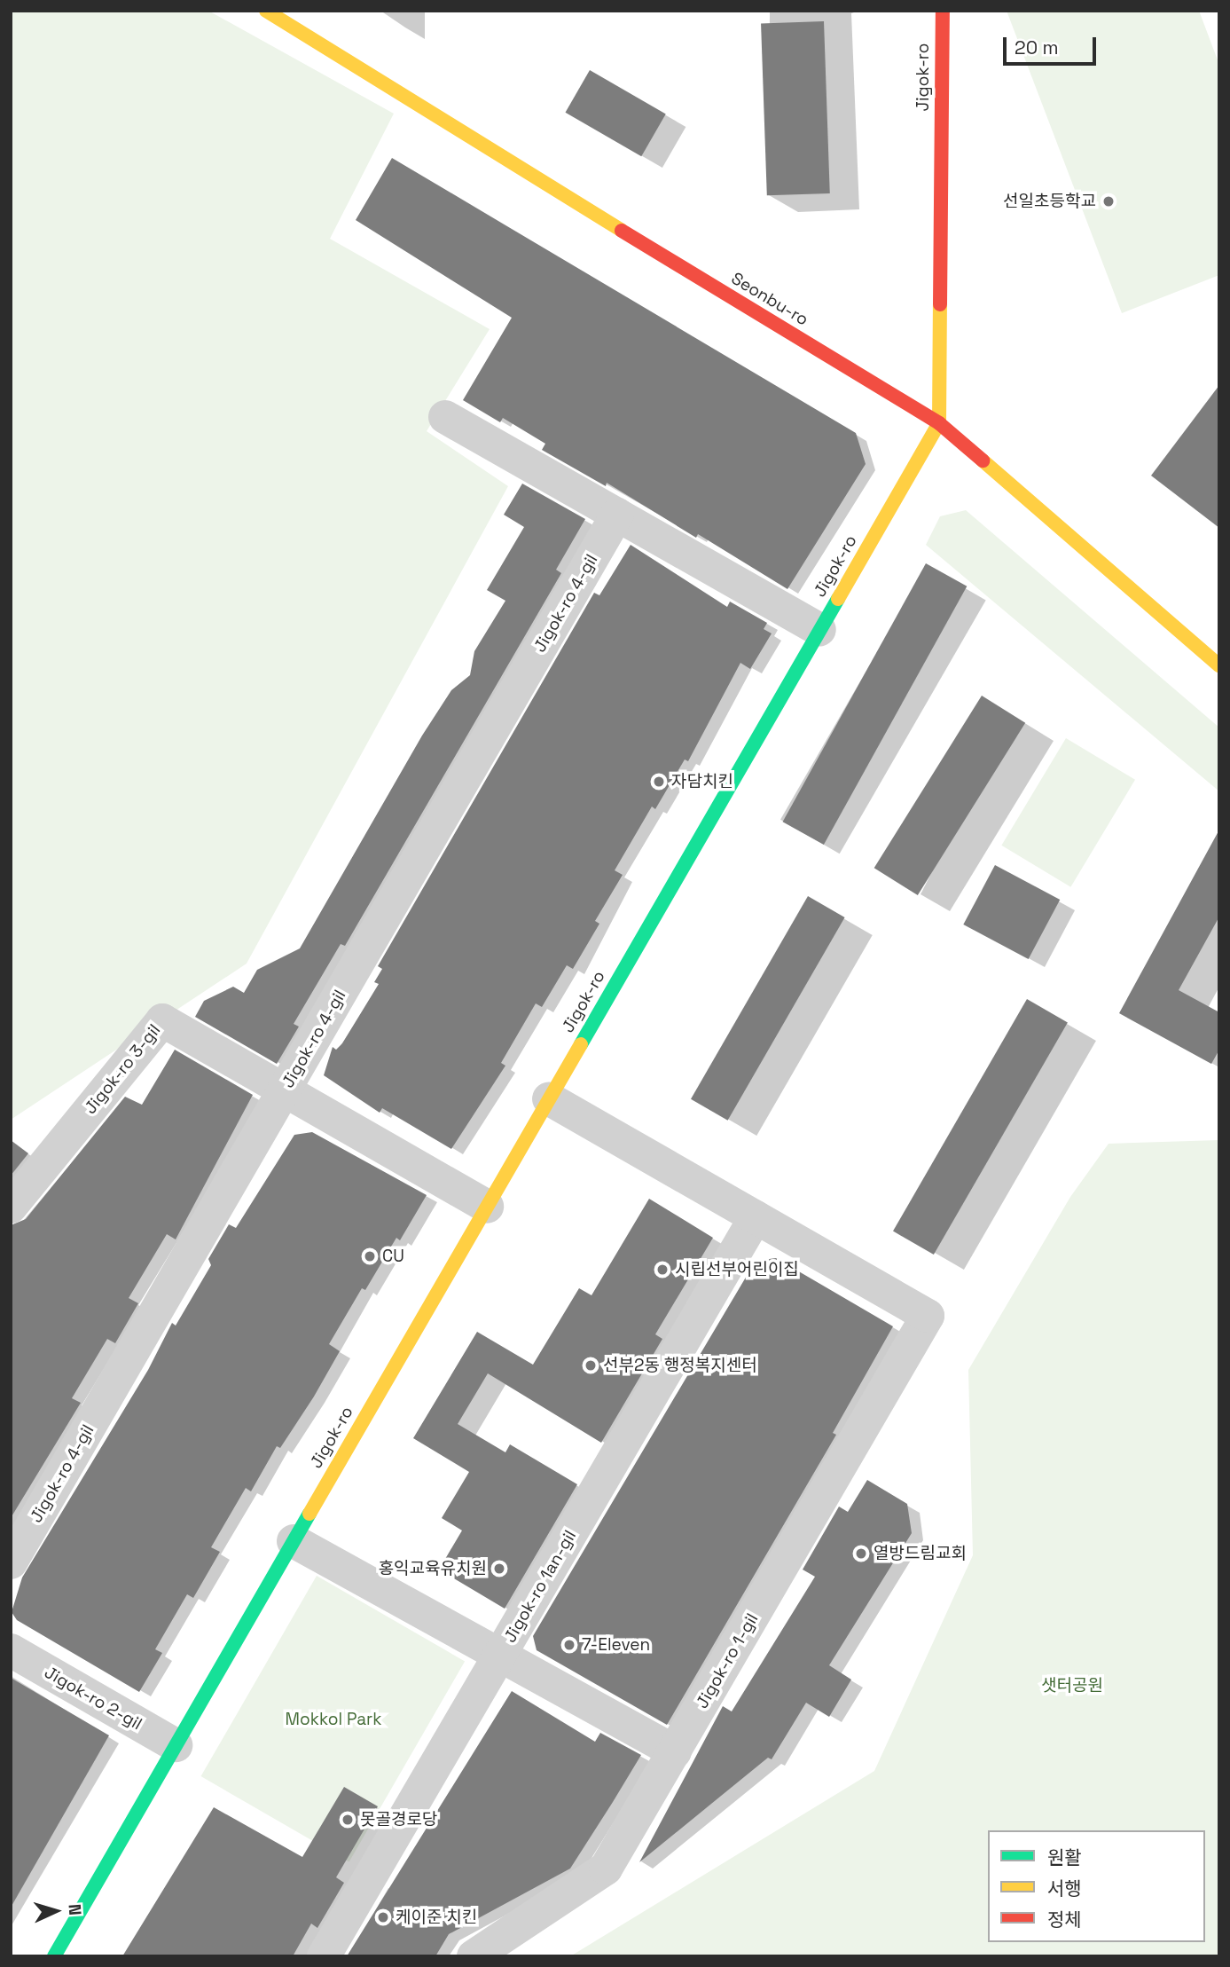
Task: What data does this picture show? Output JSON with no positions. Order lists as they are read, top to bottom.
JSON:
{
  "streets": {
    "street": [
      "Jigok-ro",
      "Seonbu-ro",
      "Jigok-ro 4-gil",
      "Jigok-ro 3-gil",
      "Jigok-ro 1an-gil",
      "Jigok-ro 1-gil",
      "Jigok-ro 2-gil"
    ]
  },
  "crossings": [
    ["Jigok-ro", "Seonbu-ro"],
    ["Jigok-ro", "Jigok-ro 3-gil"],
    ["Jigok-ro", "Jigok-ro 2-gil"],
    ["Jigok-ro 4-gil", "Jigok-ro 3-gil"],
    ["Jigok-ro 1an-gil", "Jigok-ro 1-gil"]
  ],
  "parks": ["샛터공원", "Mokkol Park"],
  "places": [
    "선일초등학교",
    "자담치킨",
    "CU",
    "시립선부어린이집",
    "선부2동 행정복지센터",
    "열방드림교회",
    "홍익교육유치원",
    "7-Eleven",
    "못골경로당",
    "케이준 치킨"
  ],
  "legend": ["원활", "서행", "정체"],
  "scale_bar": "20 m",
  "north": "right"
}
